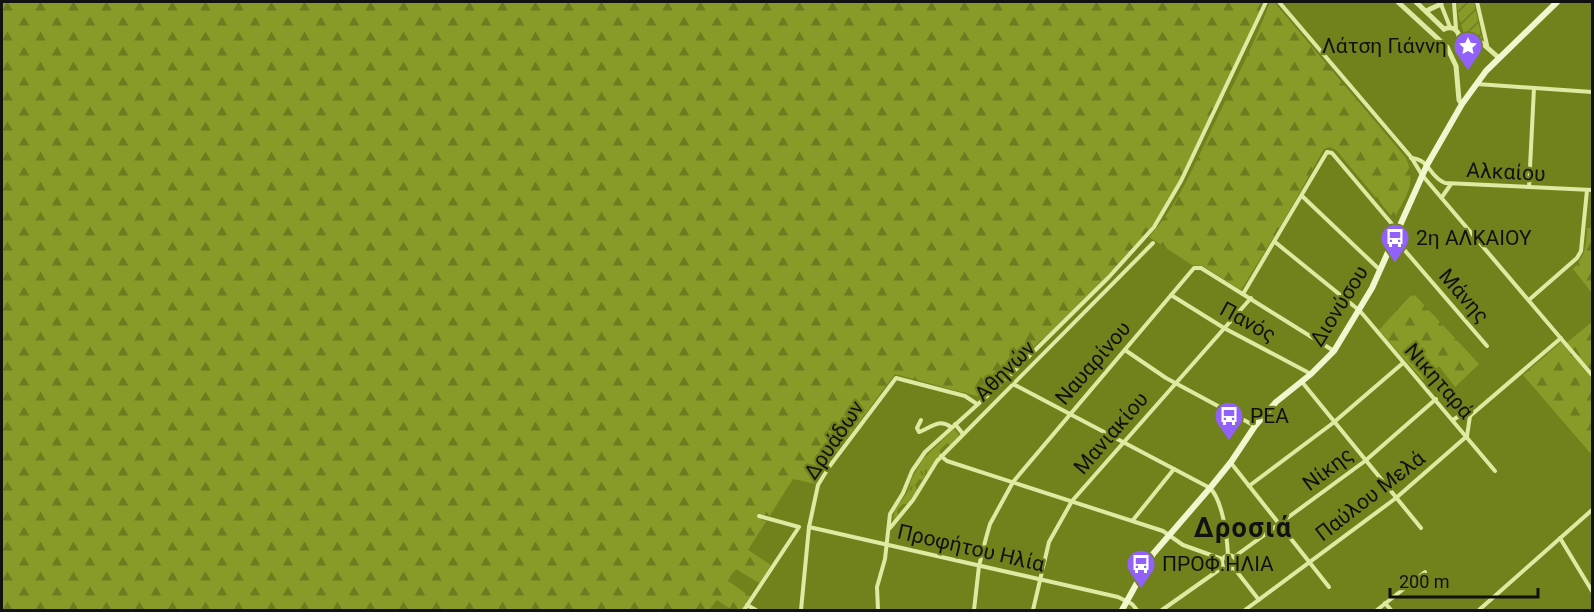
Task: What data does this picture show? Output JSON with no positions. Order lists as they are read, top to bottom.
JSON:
{
  "streets": {
    "main road": ["Διονύσου"],
    "street": [
      "Αλκαίου",
      "Μάνης",
      "Πανός",
      "Ναυαρίνου",
      "Αθηνών",
      "Νικηταρά",
      "Μανιακίου",
      "Δρυάδων",
      "Νίκης",
      "Παύλου Μελά",
      "Προφήτου Ηλία"
    ]
  },
  "crossings": [
    ["Αλκαίου", "Διονύσου"],
    ["Μάνης", "Διονύσου"],
    ["Διονύσου", "Πανός"],
    ["Διονύσου", "Νικηταρά"],
    ["Διονύσου", "Προφήτου Ηλία"],
    ["Πανός", "Ναυαρίνου"],
    ["Πανός", "Μανιακίου"],
    ["Ναυαρίνου", "Προφήτου Ηλία"],
    ["Αθηνών", "Δρυάδων"],
    ["Αθηνών", "Προφήτου Ηλία"],
    ["Νικηταρά", "Νίκης"],
    ["Νικηταρά", "Παύλου Μελά"],
    ["Μανιακίου", "Προφήτου Ηλία"],
    ["Δρυάδων", "Προφήτου Ηλία"]
  ],
  "districts": ["Δροσιά"],
  "places": {
    "place": ["Λάτση Γιάννη"],
    "bus stop": ["2η ΑΛΚΑΙΟΥ", "ΡΕΑ", "ΠΡΟΦ.ΗΛΙΑ"]
  },
  "scale_bar": "200 m"
}
